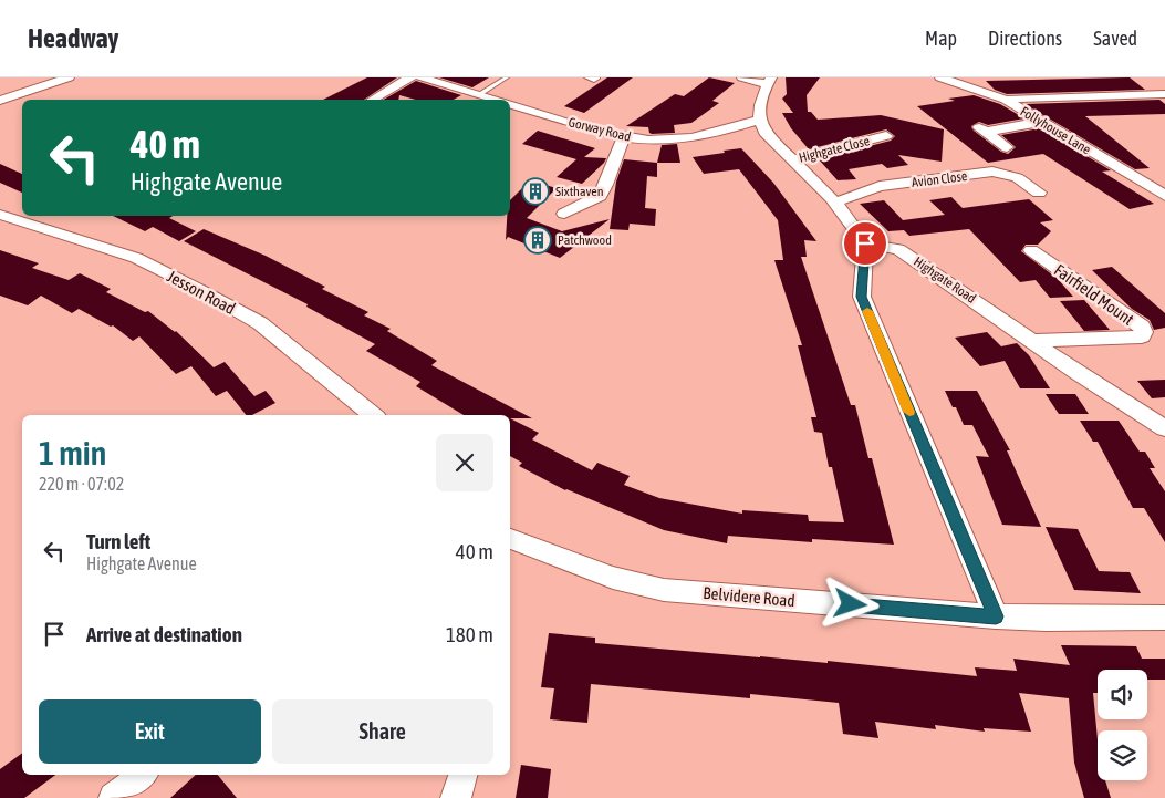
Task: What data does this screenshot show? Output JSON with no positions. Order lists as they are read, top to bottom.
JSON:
{
  "streets": {
    "street": [
      "Gorway Road",
      "Follyhouse Lane",
      "Highgate Close",
      "Avion Close",
      "Highgate Road",
      "Jesson Road",
      "Fairfield Mount",
      "Belvidere Road"
    ]
  },
  "crossings": [
    ["Highgate Road", "Fairfield Mount"]
  ],
  "places": {
    "building": ["Sixthaven", "Patchwood"]
  },
  "page": {
    "header": "Headway",
    "nav": ["Map", "Directions", "Saved"],
    "turn": ["40 m", "Highgate Avenue"],
    "heading": ["1 min", "220 m · 07:02"],
    "list": [
      {
        "name": "Turn left",
        "note": "Highgate Avenue",
        "value": "40 m"
      },
      {
        "name": "Arrive at destination",
        "value": "180 m"
      }
    ],
    "buttons": ["Exit", "Share"]
  }
}
